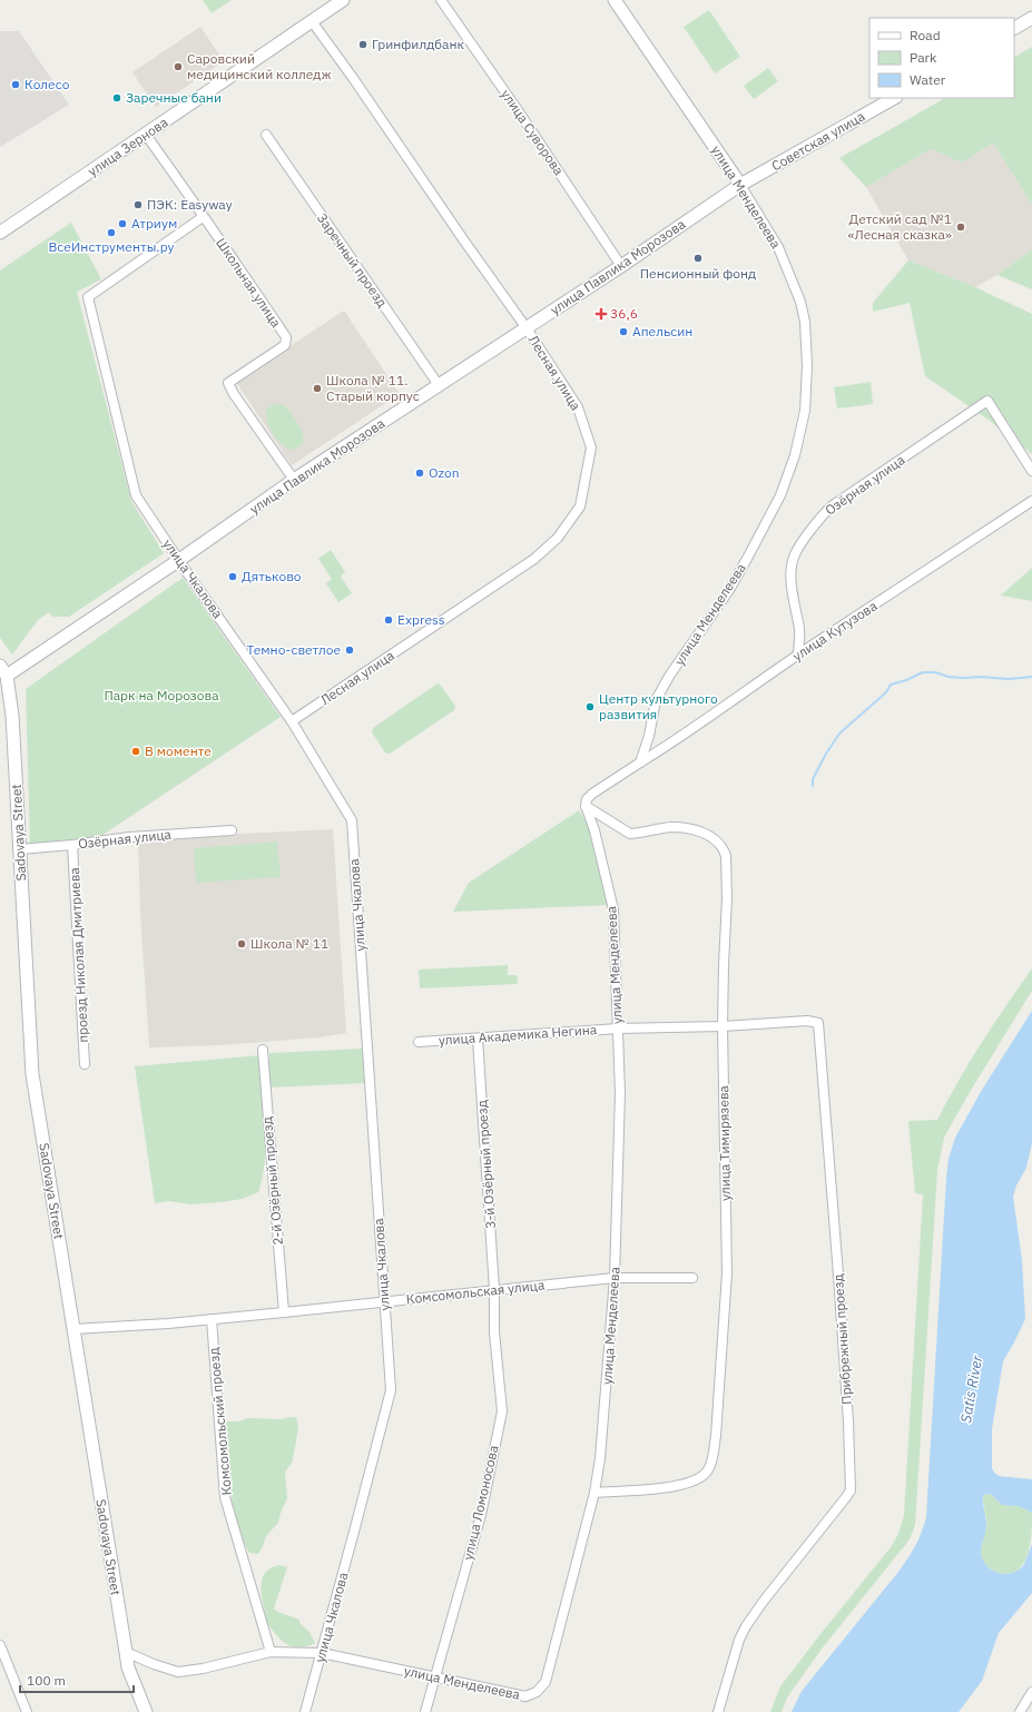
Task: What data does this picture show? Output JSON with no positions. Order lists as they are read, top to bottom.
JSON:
{
  "streets": {
    "street": [
      "улица Суворова",
      "Советская улица",
      "улица Зернова",
      "улица Менделеева",
      "Заречный проезд",
      "улица Павлика Морозова",
      "Школьная улица",
      "Лесная улица",
      "Озёрная улица",
      "улица Чкалова",
      "улица Кутузова",
      "Sadovaya Street",
      "проезд Николая Дмитриева",
      "улица Академика Негина",
      "улица Тимирязева",
      "3-й Озёрный проезд",
      "2-й Озёрный проезд",
      "Комсомольская улица",
      "Прибрежный проезд",
      "Комсомольский проезд",
      "улица Ломоносова"
    ]
  },
  "crossings": [
    ["улица Суворова", "улица Павлика Морозова"],
    ["Советская улица", "улица Менделеева"],
    ["Советская улица", "улица Павлика Морозова"],
    ["улица Зернова", "Школьная улица"],
    ["улица Зернова", "Лесная улица"],
    ["улица Менделеева", "улица Павлика Морозова"],
    ["улица Менделеева", "улица Чкалова"],
    ["улица Менделеева", "улица Кутузова"],
    ["улица Менделеева", "Sadovaya Street"],
    ["улица Менделеева", "улица Академика Негина"],
    ["улица Менделеева", "улица Тимирязева"],
    ["улица Менделеева", "Комсомольская улица"],
    ["улица Менделеева", "Комсомольский проезд"],
    ["улица Менделеева", "улица Ломоносова"],
    ["Заречный проезд", "улица Павлика Морозова"],
    ["улица Павлика Морозова", "Школьная улица"],
    ["улица Павлика Морозова", "Лесная улица"],
    ["улица Павлика Морозова", "улица Чкалова"],
    ["улица Павлика Морозова", "Sadovaya Street"],
    ["Школьная улица", "улица Чкалова"],
    ["Лесная улица", "улица Чкалова"],
    ["Озёрная улица", "улица Кутузова"],
    ["Озёрная улица", "Sadovaya Street"],
    ["Озёрная улица", "проезд Николая Дмитриева"],
    ["улица Чкалова", "Комсомольская улица"],
    ["Sadovaya Street", "Комсомольская улица"],
    ["улица Академика Негина", "улица Тимирязева"],
    ["улица Академика Негина", "3-й Озёрный проезд"],
    ["улица Академика Негина", "Прибрежный проезд"],
    ["улица Тимирязева", "Прибрежный проезд"],
    ["3-й Озёрный проезд", "Комсомольская улица"],
    ["3-й Озёрный проезд", "улица Ломоносова"],
    ["2-й Озёрный проезд", "Комсомольская улица"],
    ["Комсомольская улица", "Комсомольский проезд"],
    ["Комсомольская улица", "улица Ломоносова"]
  ],
  "water": ["Satis River"],
  "parks": ["Парк на Морозова"],
  "places": {
    "other": [
      "Гринфилдбанк",
      "Саровский медицинский колледж",
      "Колесо",
      "Заречные бани",
      "ПЭК: Easyway",
      "Атриум",
      "Детский сад №1 «Лесная сказка»",
      "ВсеИнструменты.ру",
      "Пенсионный фонд",
      "Апельсин",
      "Школа № 11. Старый корпус",
      "Ozon",
      "Дятьково",
      "Express",
      "Темно-светлое",
      "Центр культурного развития",
      "В моменте",
      "Школа № 11"
    ],
    "health": ["36,6"]
  },
  "legend": ["Road", "Park", "Water"],
  "scale_bar": "100 m"
}
